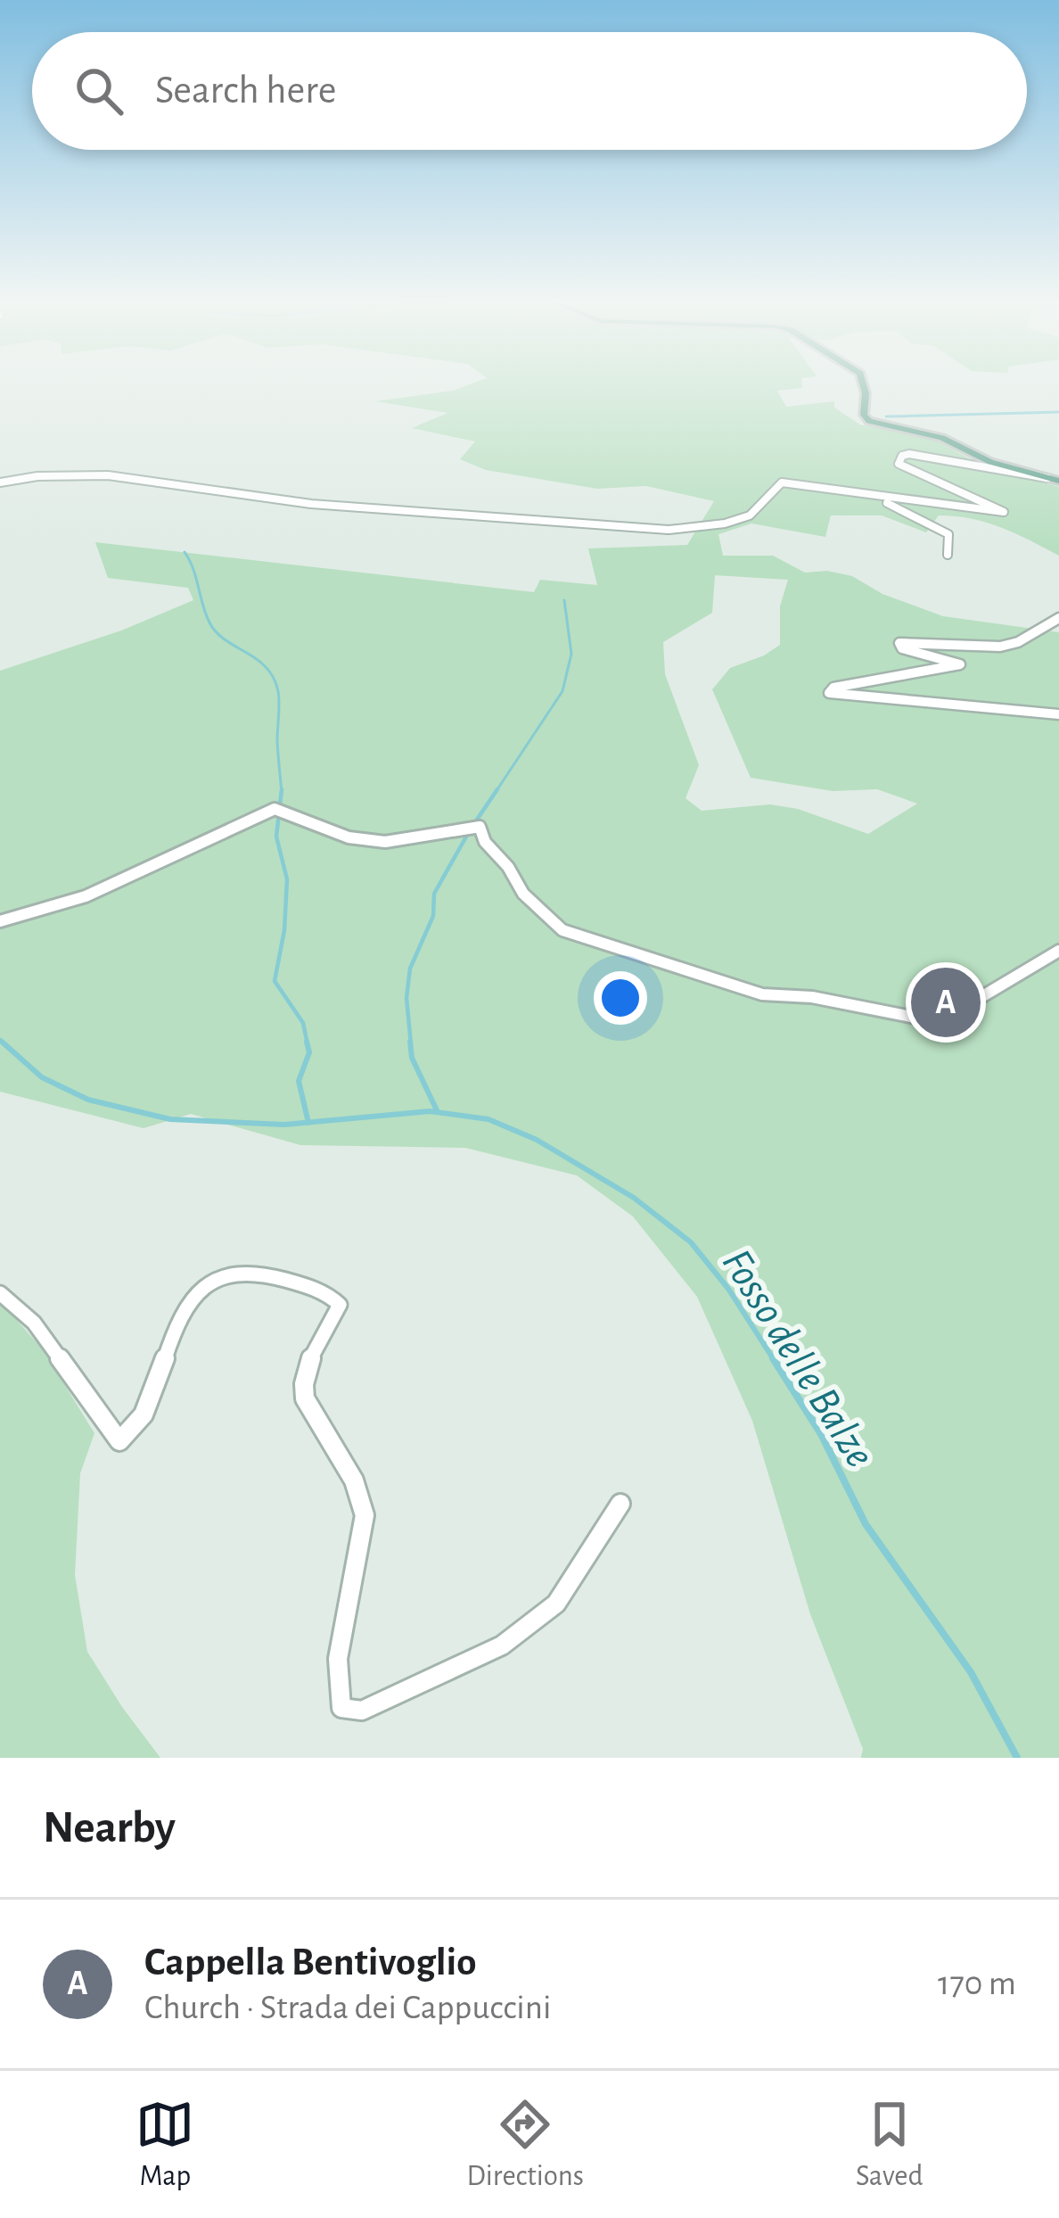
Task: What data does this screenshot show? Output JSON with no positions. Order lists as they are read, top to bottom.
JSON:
{
  "water": ["Fosso delle Balze"],
  "page": {
    "search": "Search here",
    "pins": "A",
    "heading": "Nearby",
    "list": [
      {
        "mark": "A",
        "name": "Cappella Bentivoglio",
        "note": "Church · Strada dei Cappuccini",
        "value": "170 m"
      }
    ],
    "nav": ["Map", "Directions", "Saved"]
  }
}
